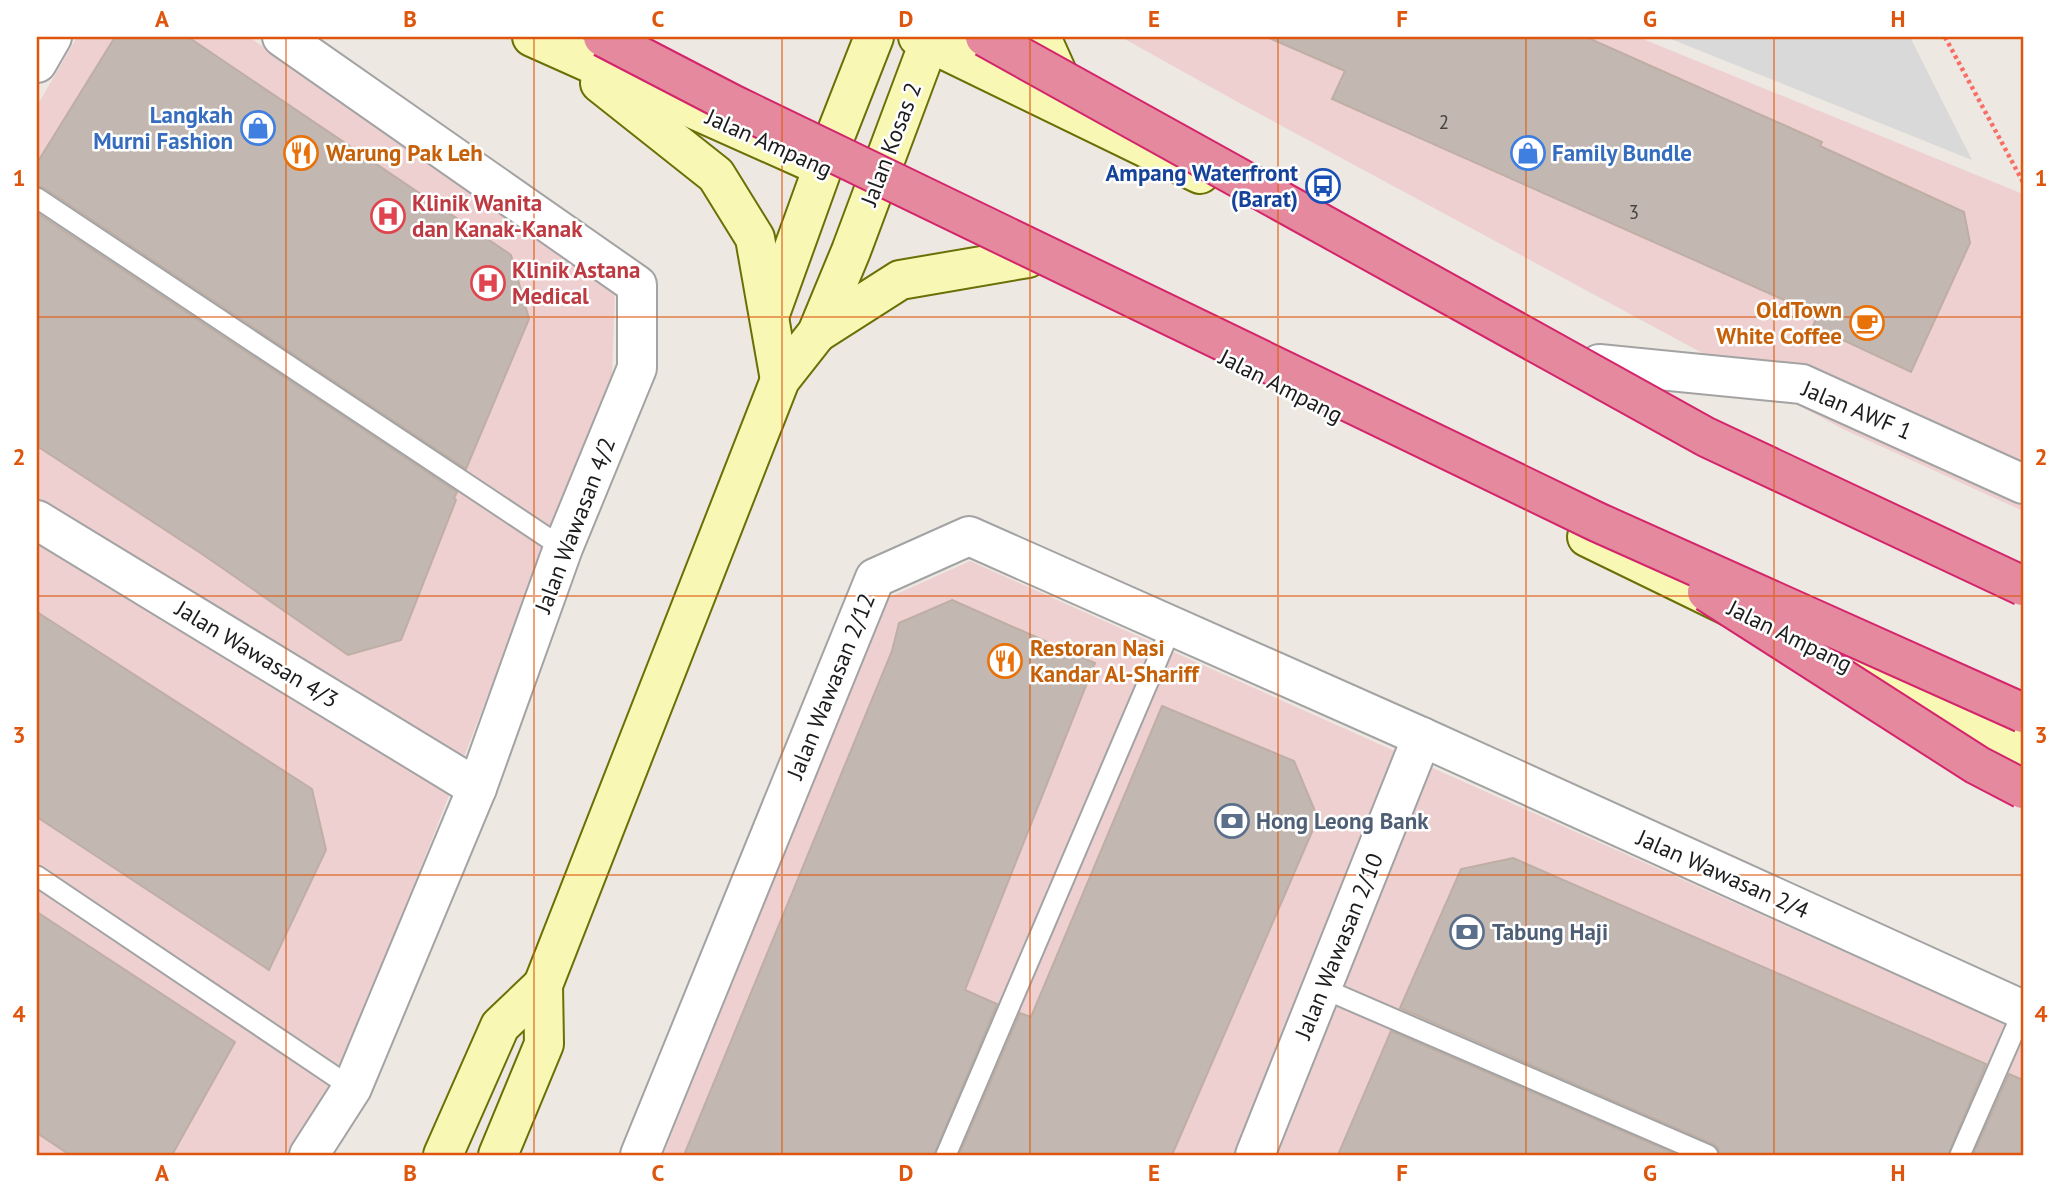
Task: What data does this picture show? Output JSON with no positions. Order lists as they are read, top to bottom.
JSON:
{
  "streets": {
    "main road": ["Jalan Ampang", "Jalan Kosas 2"],
    "street": [
      "Jalan AWF 1",
      "Jalan Wawasan 4/2",
      "Jalan Wawasan 4/3",
      "Jalan Wawasan 2/12",
      "Jalan Wawasan 2/4",
      "Jalan Wawasan 2/10"
    ]
  },
  "crossings": [
    ["Jalan Ampang", "Jalan Kosas 2"],
    ["Jalan Wawasan 4/2", "Jalan Wawasan 4/3"],
    ["Jalan Wawasan 2/12", "Jalan Wawasan 2/4"],
    ["Jalan Wawasan 2/12", "Jalan Wawasan 2/10"],
    ["Jalan Wawasan 2/4", "Jalan Wawasan 2/10"]
  ],
  "places": {
    "shop": ["Langkah Murni Fashion", "Family Bundle"],
    "restaurant": ["Warung Pak Leh", "Restoran Nasi Kandar Al-Shariff"],
    "bus stop": ["Ampang Waterfront (Barat)"],
    "hospital": ["Klinik Wanita dan Kanak-Kanak", "Klinik Astana Medical"],
    "cafe": ["OldTown White Coffee"],
    "bank": ["Hong Leong Bank", "Tabung Haji"]
  },
  "house_numbers": ["2", "3"],
  "grid": {
    "columns": [
      "A",
      "B",
      "C",
      "D",
      "E",
      "F",
      "G",
      "H"
    ],
    "rows": [
      "1",
      "2",
      "3",
      "4"
    ]
  }
}
